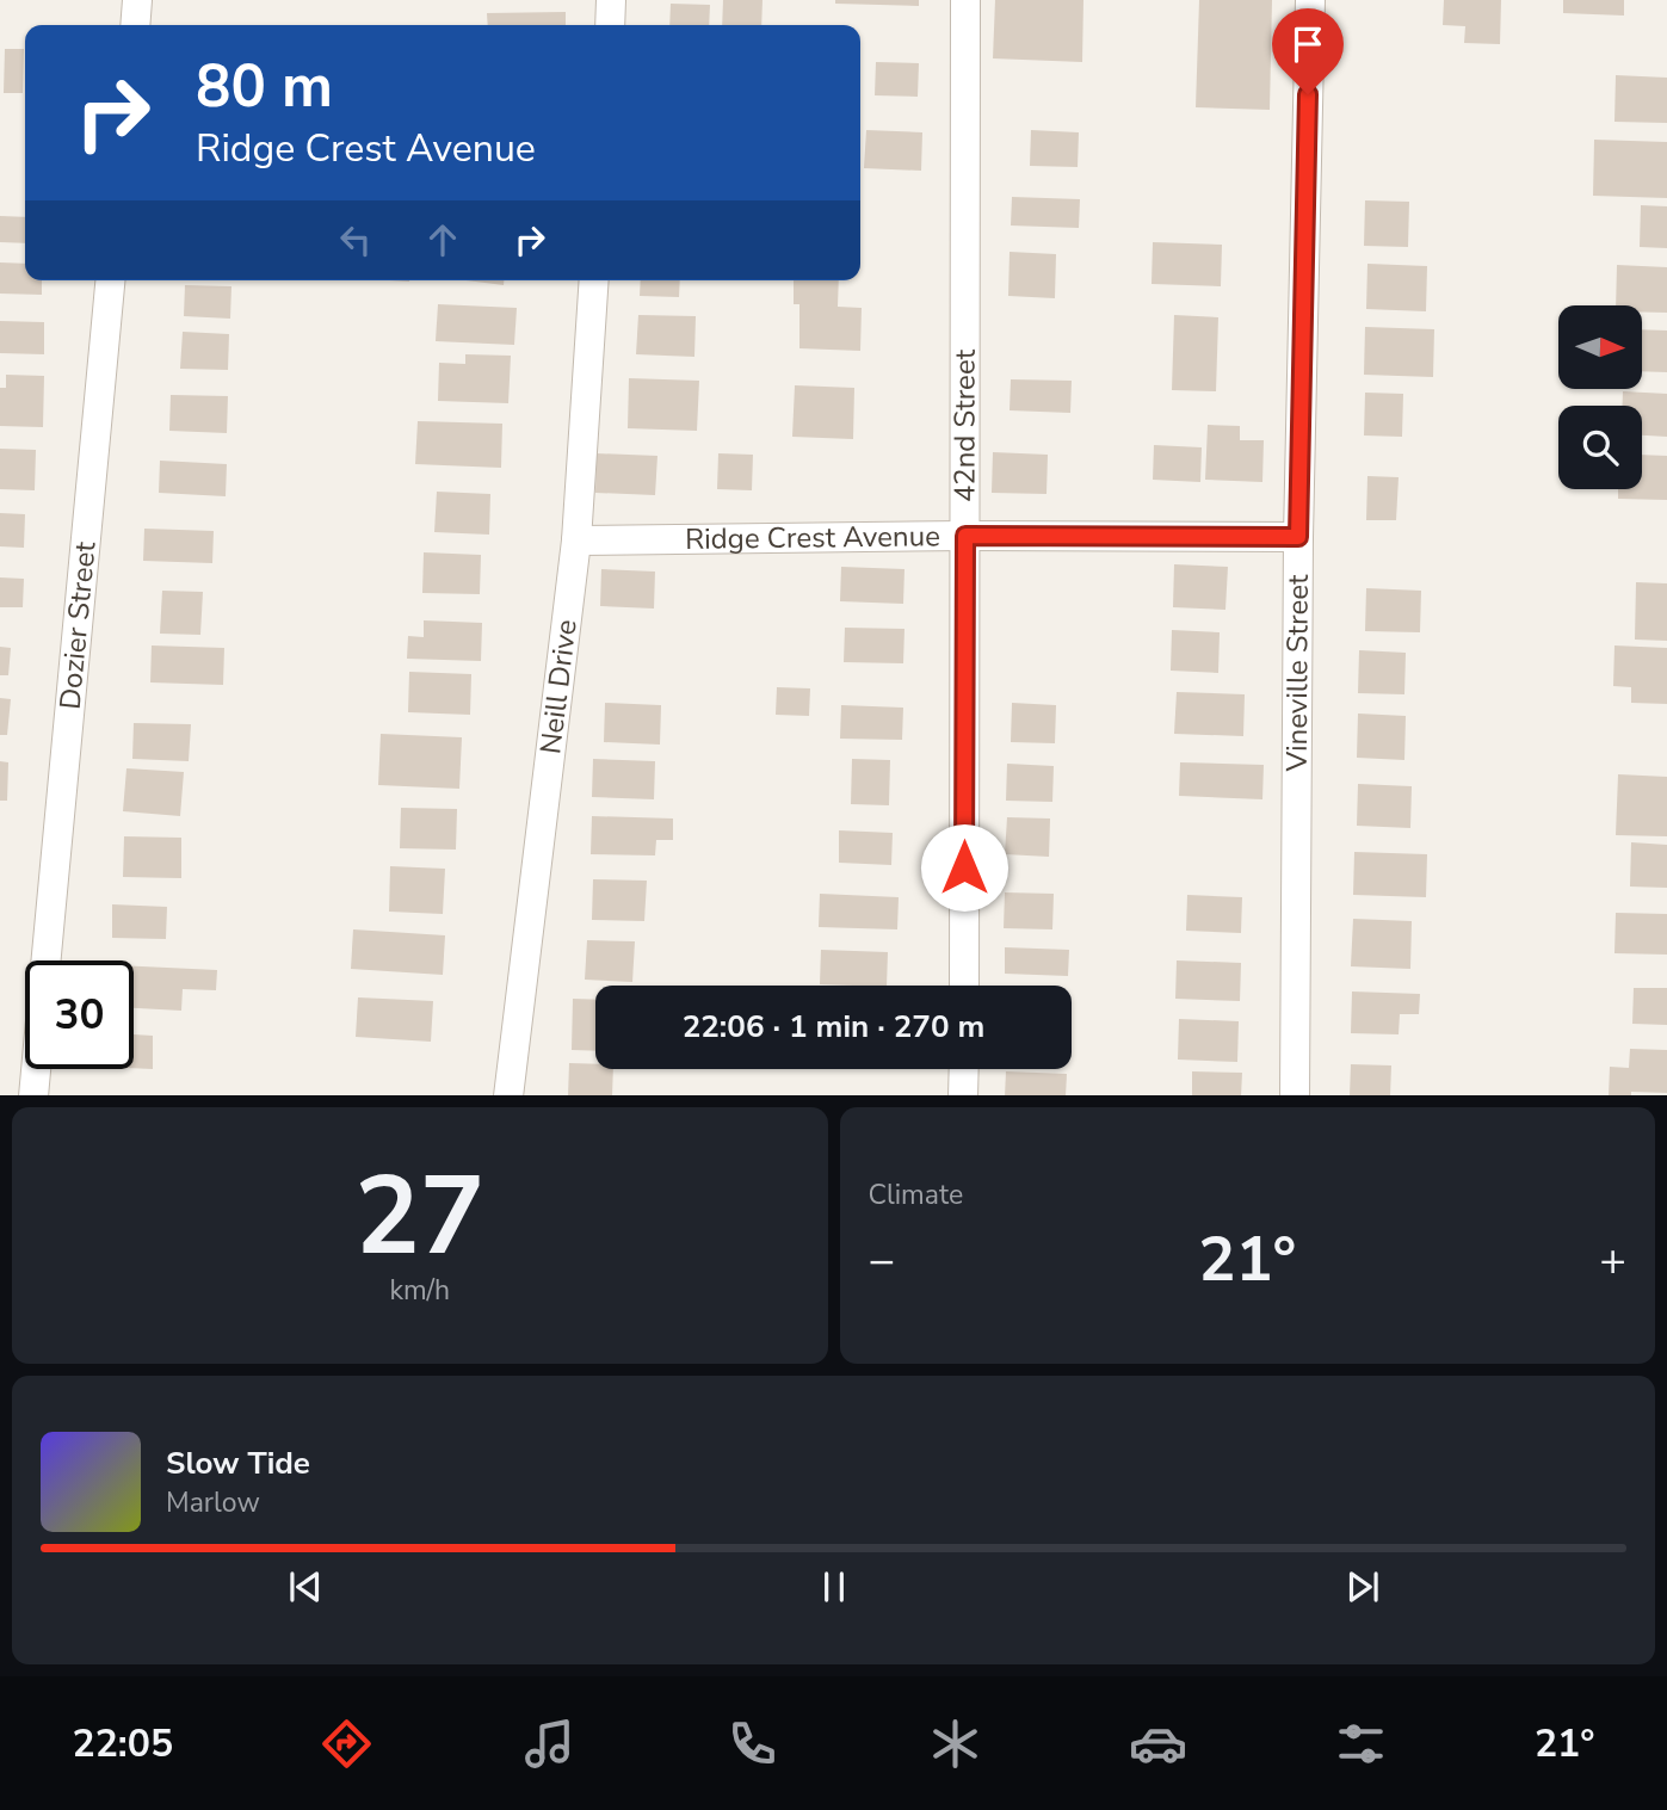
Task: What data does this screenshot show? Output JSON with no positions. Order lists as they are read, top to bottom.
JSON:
{
  "streets": {
    "street": [
      "42nd Street",
      "Ridge Crest Avenue",
      "Dozier Street",
      "Vineville Street",
      "Neill Drive"
    ]
  },
  "crossings": [
    ["42nd Street", "Ridge Crest Avenue"],
    ["Ridge Crest Avenue", "Vineville Street"],
    ["Ridge Crest Avenue", "Neill Drive"]
  ],
  "north": "right",
  "page": {
    "turn": ["80 m", "Ridge Crest Avenue"],
    "limit": "30",
    "trip": "22:06 · 1 min · 270 m",
    "tile": [
      ["27", "km/h"],
      "Climate"
    ],
    "heat": ["−", "21°", "+"],
    "song": ["Slow Tide", "Marlow"],
    "tabs": ["22:05", "21°"]
  }
}
